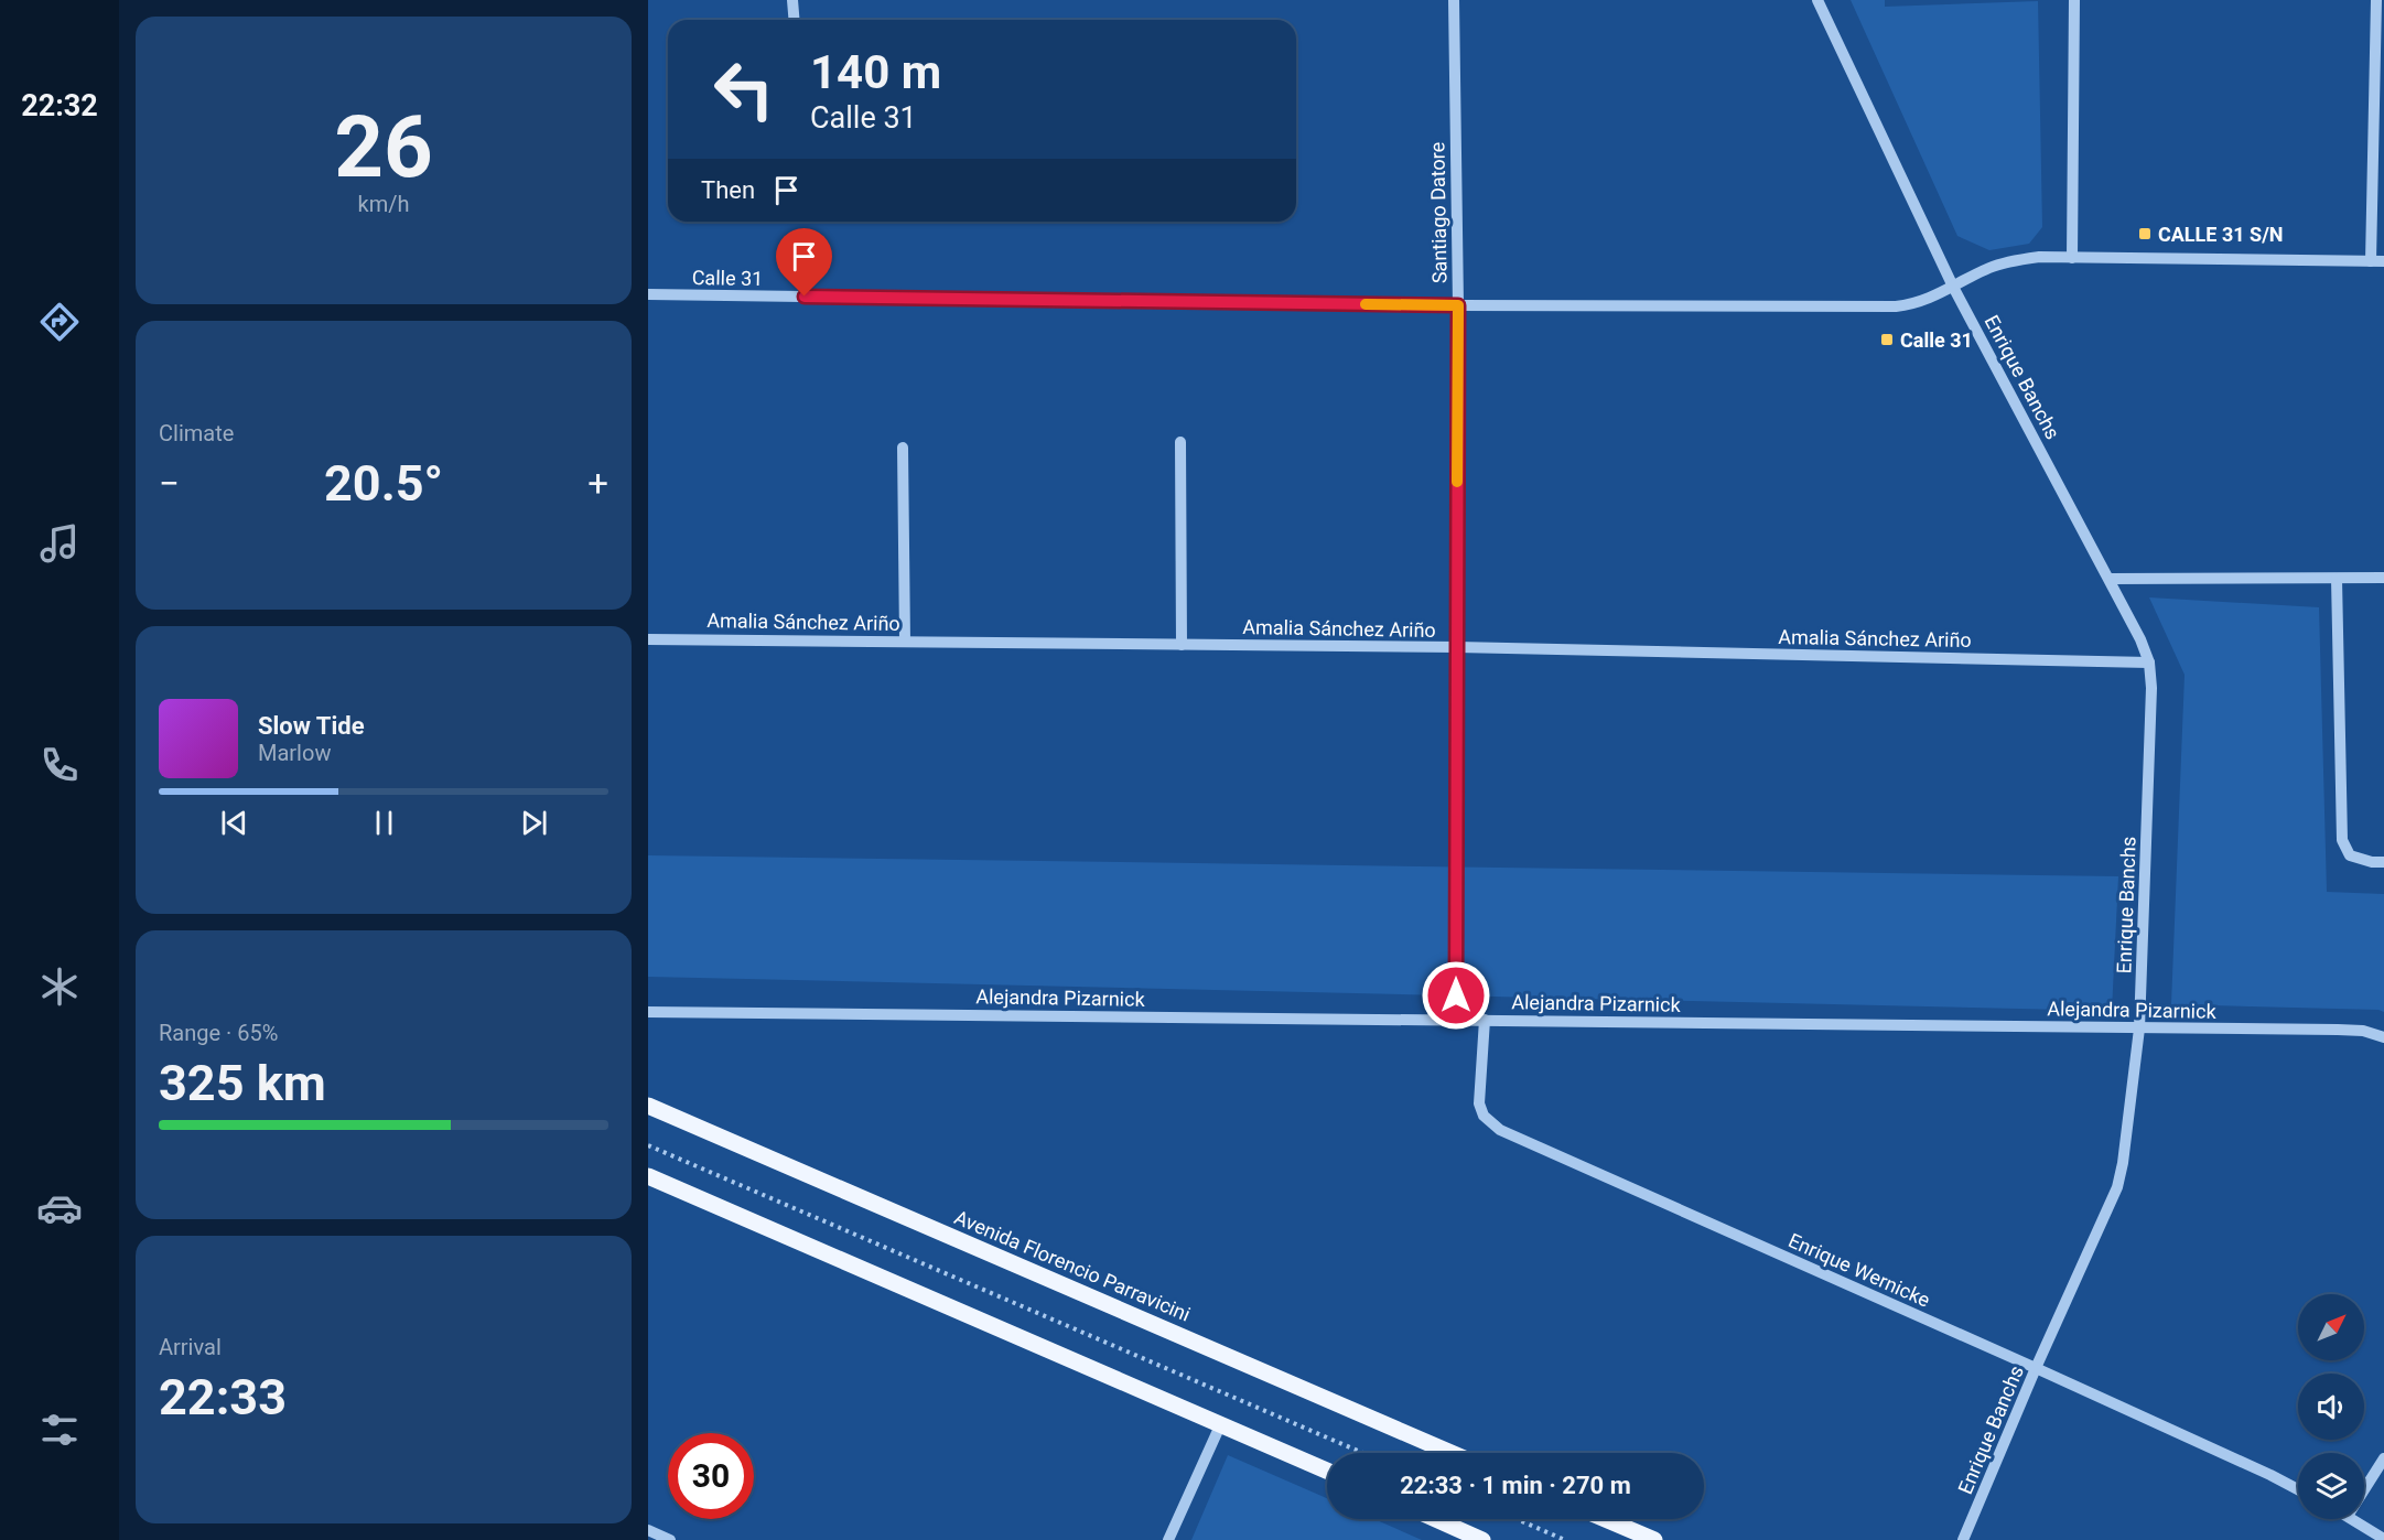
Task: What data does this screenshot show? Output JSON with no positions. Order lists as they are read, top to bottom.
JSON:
{
  "streets": {
    "main road": ["Avenida Florencio Parravicini"],
    "street": [
      "Santiago Datore",
      "Calle 31",
      "Enrique Banchs",
      "Amalia Sánchez Ariño",
      "Alejandra Pizarnick",
      "Enrique Wernicke"
    ]
  },
  "crossings": [
    ["Santiago Datore", "Calle 31"],
    ["Santiago Datore", "Amalia Sánchez Ariño"],
    ["Santiago Datore", "Alejandra Pizarnick"],
    ["Calle 31", "Enrique Banchs"],
    ["Enrique Banchs", "Amalia Sánchez Ariño"],
    ["Enrique Banchs", "Alejandra Pizarnick"],
    ["Enrique Banchs", "Enrique Wernicke"],
    ["Alejandra Pizarnick", "Enrique Wernicke"]
  ],
  "places": {
    "transit": ["CALLE 31 S/N", "Calle 31"]
  },
  "north": "top right",
  "page": {
    "tabs": "22:32",
    "tile": [
      ["26", "km/h"],
      "Climate",
      ["Range · 65%", "325 km"],
      ["Arrival", "22:33"]
    ],
    "turn": ["140 m", "Calle 31"],
    "then": "Then",
    "heat": ["−", "20.5°", "+"],
    "song": ["Slow Tide", "Marlow"],
    "limit": "30",
    "trip": "22:33 · 1 min · 270 m"
  }
}
